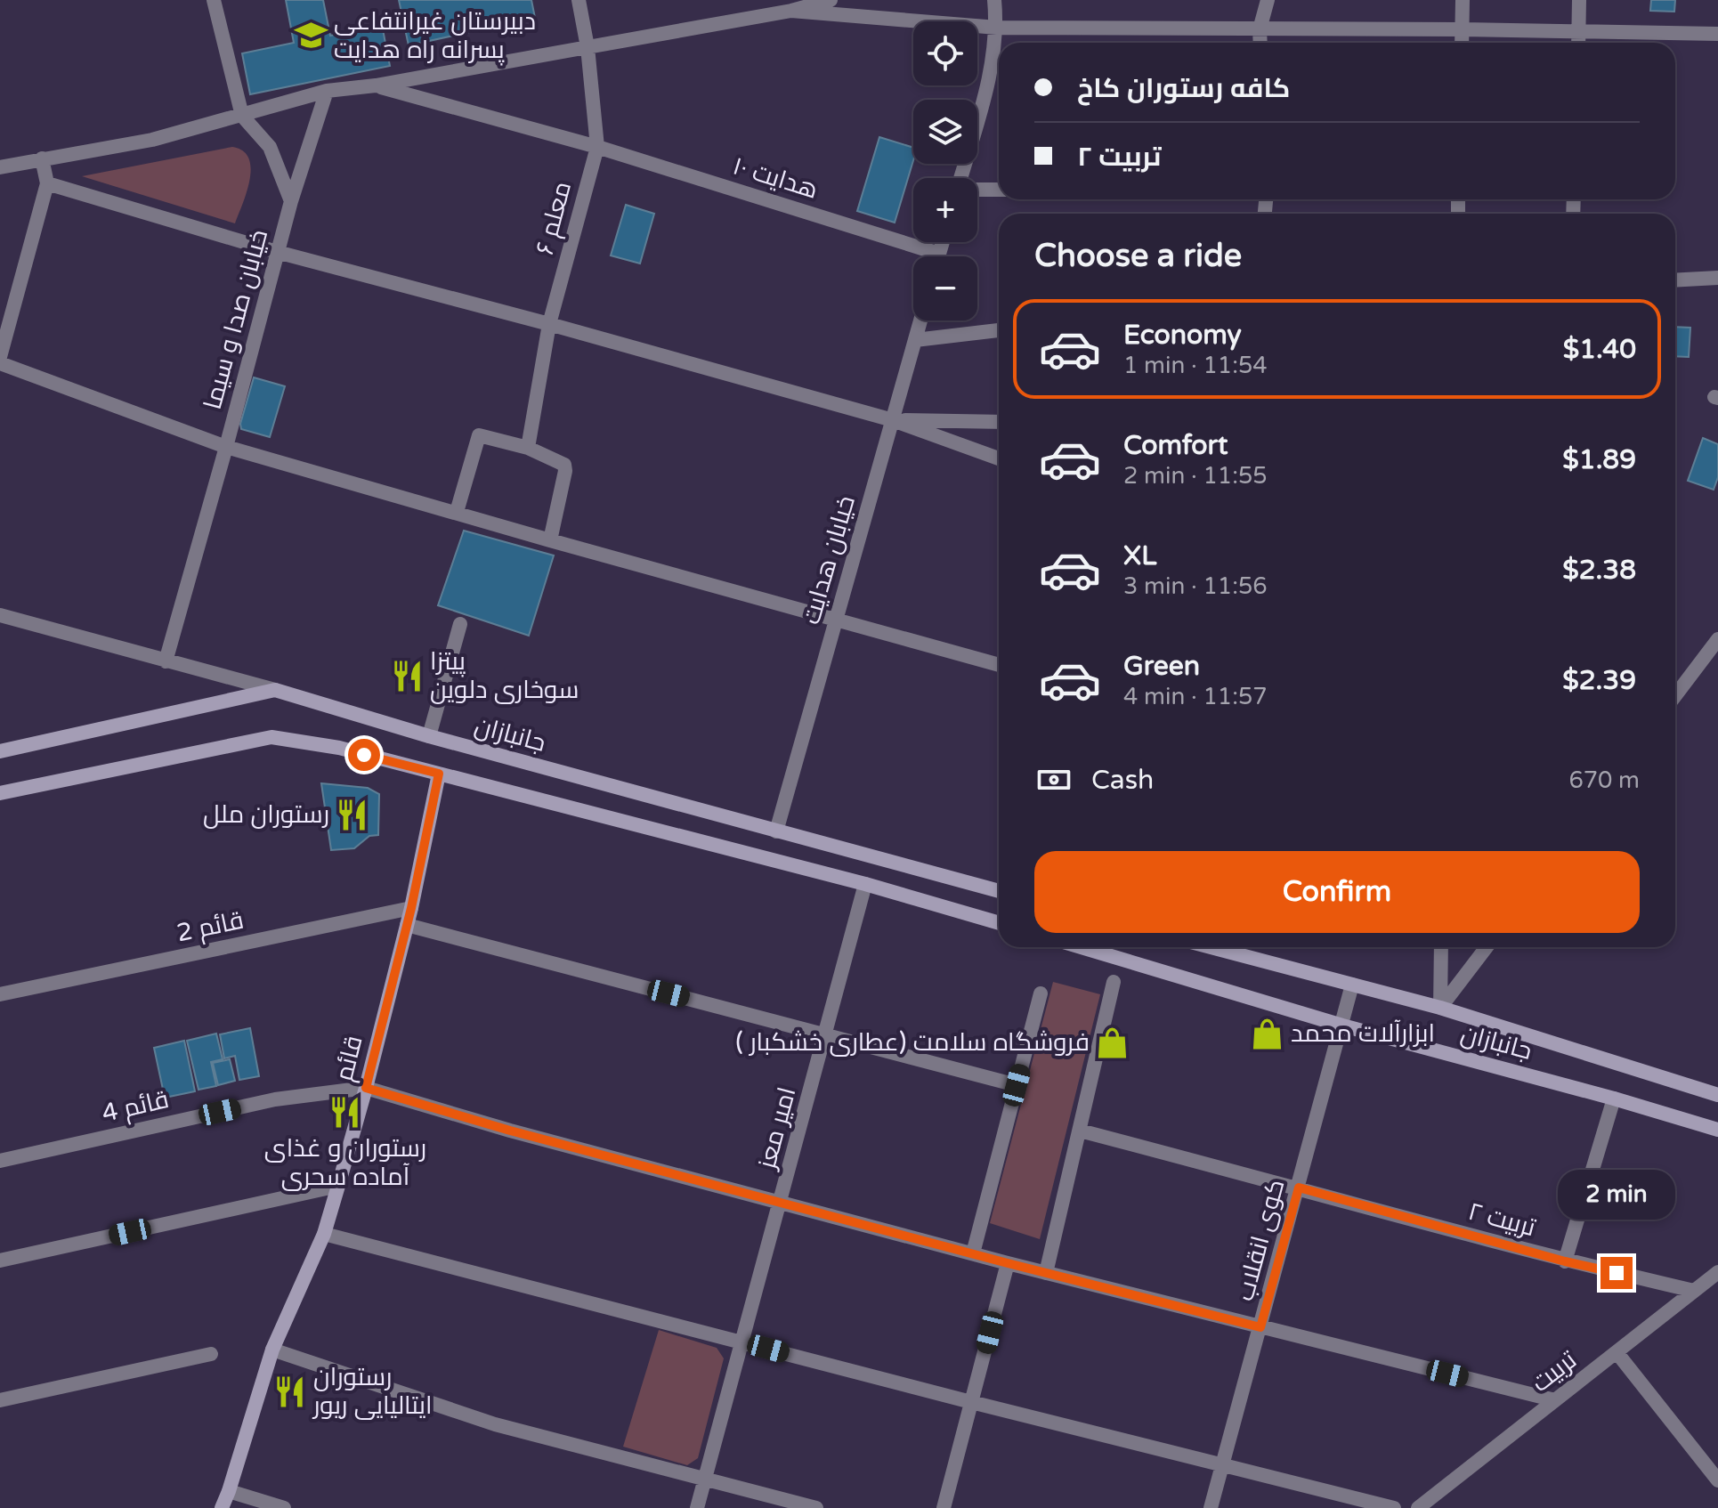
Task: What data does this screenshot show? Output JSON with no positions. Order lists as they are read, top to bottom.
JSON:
{
  "streets": {
    "main road": ["جانبازان", "قائم"],
    "street": [
      "هدایت ۱۰",
      "معلم ۶",
      "خیابان صدا و سیما",
      "خیابان هدایت",
      "قائم 2",
      "قائم 4",
      "امیر معز",
      "تربیت ۲",
      "کوی انقلاب",
      "تربیت"
    ]
  },
  "crossings": [
    ["هدایت ۱۰", "معلم ۶"],
    ["خیابان هدایت", "جانبازان"],
    ["جانبازان", "کوی انقلاب"],
    ["قائم 2", "قائم"],
    ["قائم", "قائم 4"],
    ["تربیت ۲", "کوی انقلاب"],
    ["تربیت ۲", "تربیت"]
  ],
  "places": {
    "school or university": ["دبیرستان غیرانتفاعی پسرانه راه هدایت"],
    "restaurant": [
      "پیتزا سوخاری دلوین",
      "رستوران ملل",
      "رستوران و غذای آماده سحری",
      "رستوران ایتالیایی ریور"
    ],
    "shop": ["ابزارآلات محمد", "فروشگاه سلامت (عطاری خشکبار )"]
  },
  "page": {
    "map_buttons": ["+", "−"],
    "banner": ["کافه رستوران کاخ", "تربیت ۲"],
    "heading": "Choose a ride",
    "list": [
      {
        "name": "Economy",
        "note": "1 min · 11:54",
        "value": "$1.40"
      },
      {
        "name": "Comfort",
        "note": "2 min · 11:55",
        "value": "$1.89"
      },
      {
        "name": "XL",
        "note": "3 min · 11:56",
        "value": "$2.38"
      },
      {
        "name": "Green",
        "note": "4 min · 11:57",
        "value": "$2.39"
      }
    ],
    "pay": ["Cash", "670 m"],
    "buttons": "Confirm",
    "bubble": "2 min"
  }
}
